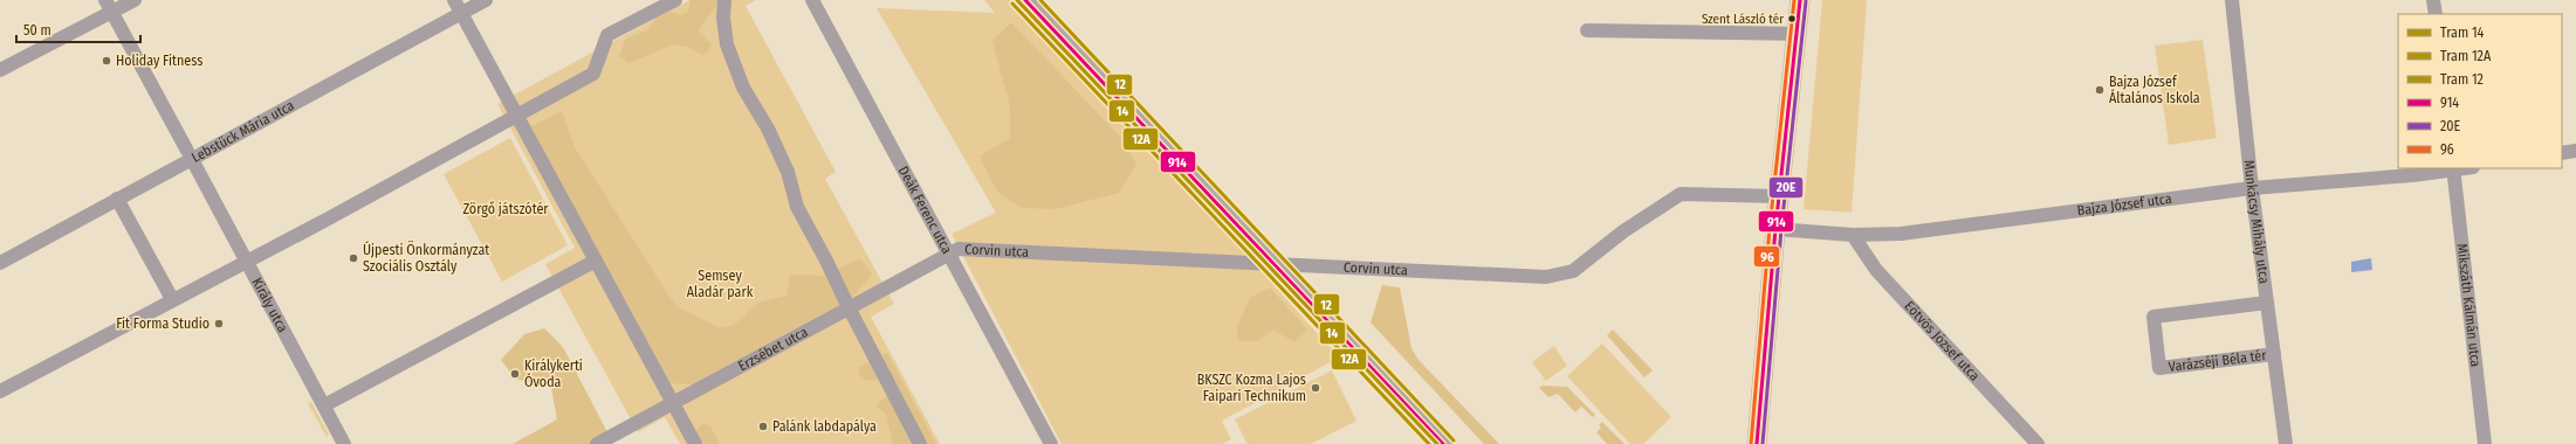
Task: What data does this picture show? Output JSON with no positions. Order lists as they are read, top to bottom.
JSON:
{
  "streets": {
    "street": [
      "Lebstück Mária utca",
      "Bajza József utca",
      "Deák Ferenc utca",
      "Munkácsy Mihály utca",
      "Corvin utca",
      "Király utca",
      "Mikszáth Kálmán utca",
      "Eötvös József utca",
      "Erzsébet utca",
      "Varázséji Béla tér"
    ]
  },
  "crossings": [
    ["Bajza József utca", "Munkácsy Mihály utca"],
    ["Bajza József utca", "Mikszáth Kálmán utca"],
    ["Bajza József utca", "Eötvös József utca"],
    ["Deák Ferenc utca", "Corvin utca"],
    ["Deák Ferenc utca", "Erzsébet utca"],
    ["Munkácsy Mihály utca", "Varázséji Béla tér"],
    ["Corvin utca", "Erzsébet utca"]
  ],
  "parks": ["Zörgő játszótér", "Semsey Aladár park"],
  "places": [
    "Szent László tér",
    "Holiday Fitness",
    "Bajza József Általános Iskola",
    "Újpesti Önkormányzat Szociális Osztály",
    "Fit Forma Studio",
    "Királykerti Óvoda",
    "BKSZC Kozma Lajos Faipari Technikum",
    "Palánk labdapálya"
  ],
  "lines": [
    "tram line 14",
    "tram line 12",
    "transit line 914",
    "transit line 96",
    "transit line 20E",
    "tram line 12A"
  ],
  "legend": [
    "Tram 14",
    "Tram 12A",
    "Tram 12",
    "914",
    "20E",
    "96"
  ],
  "scale_bar": "50 m"
}
